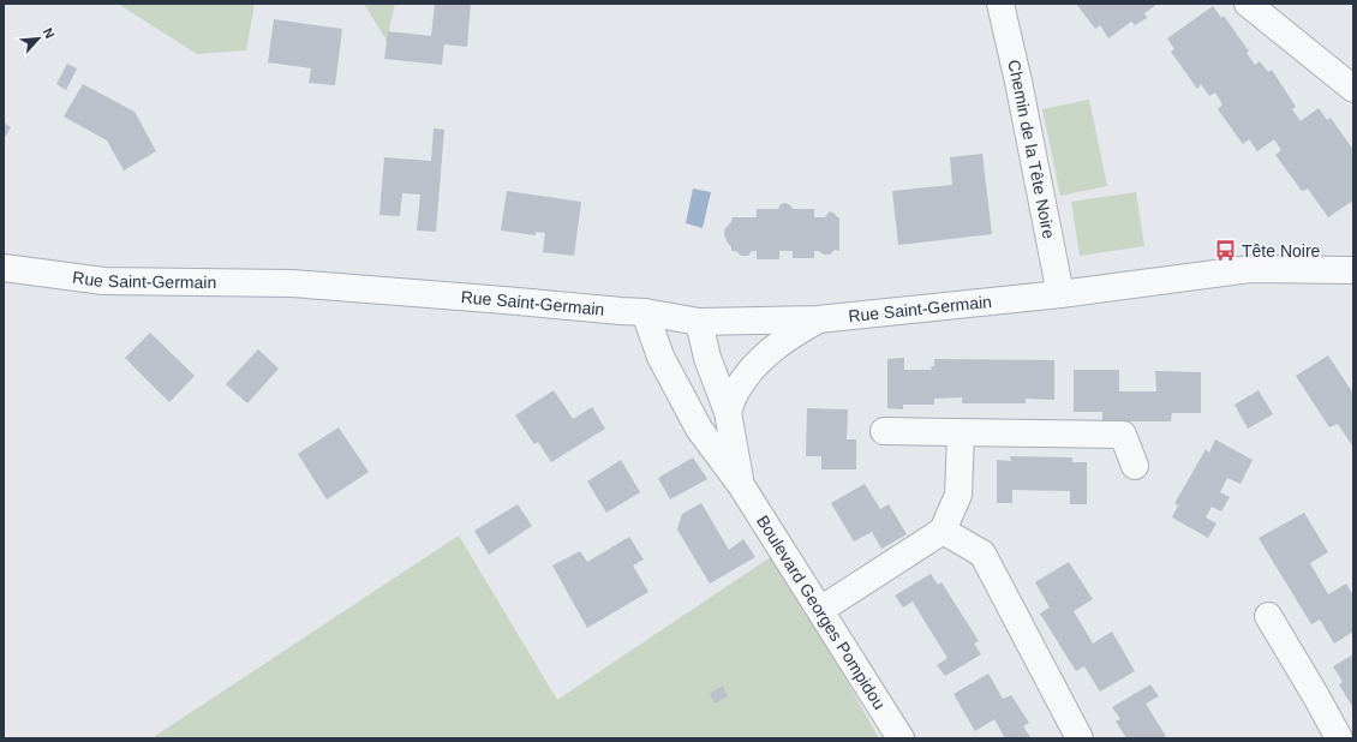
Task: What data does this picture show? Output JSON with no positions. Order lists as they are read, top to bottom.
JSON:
{
  "streets": {
    "street": ["Chemin de la Tête Noire", "Rue Saint-Germain", "Boulevard Georges Pompidou"]
  },
  "crossings": [
    ["Chemin de la Tête Noire", "Rue Saint-Germain"],
    ["Rue Saint-Germain", "Boulevard Georges Pompidou"]
  ],
  "places": {
    "bus stop": ["Tête Noire"]
  },
  "north": "top right"
}
